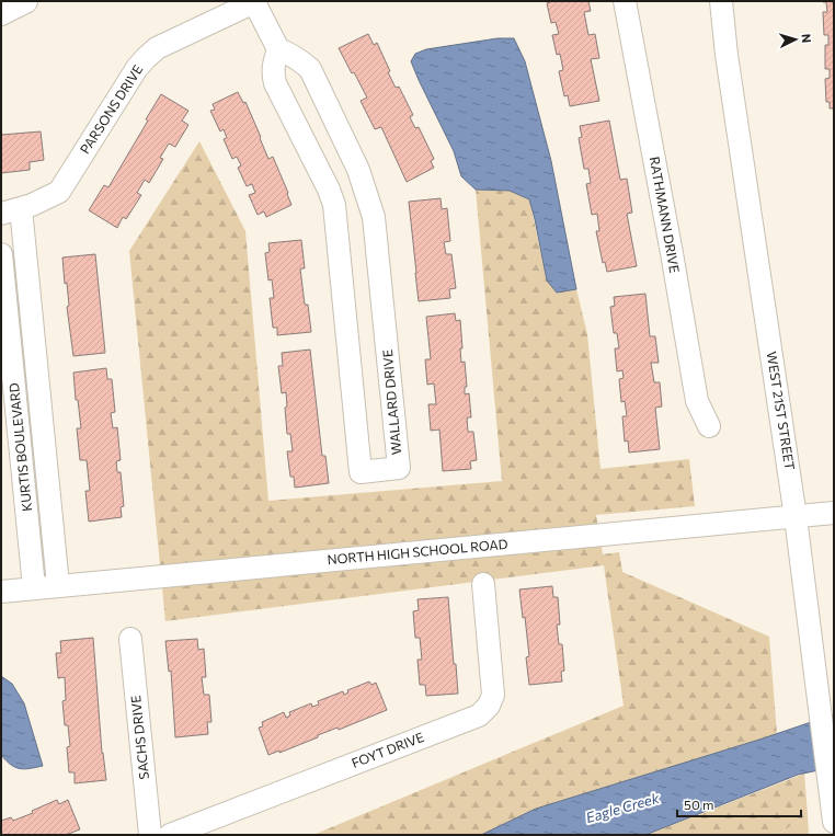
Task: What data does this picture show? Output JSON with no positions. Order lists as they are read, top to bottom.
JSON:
{
  "streets": {
    "street": [
      "PARSONS DRIVE",
      "RATHMANN DRIVE",
      "WALLARD DRIVE",
      "WEST 21ST STREET",
      "KURTIS BOULEVARD",
      "NORTH HIGH SCHOOL ROAD",
      "SACHS DRIVE",
      "FOYT DRIVE"
    ]
  },
  "crossings": [
    ["WEST 21ST STREET", "NORTH HIGH SCHOOL ROAD"],
    ["KURTIS BOULEVARD", "NORTH HIGH SCHOOL ROAD"]
  ],
  "water": ["Eagle Creek"],
  "scale_bar": "50 m",
  "north": "right"
}
